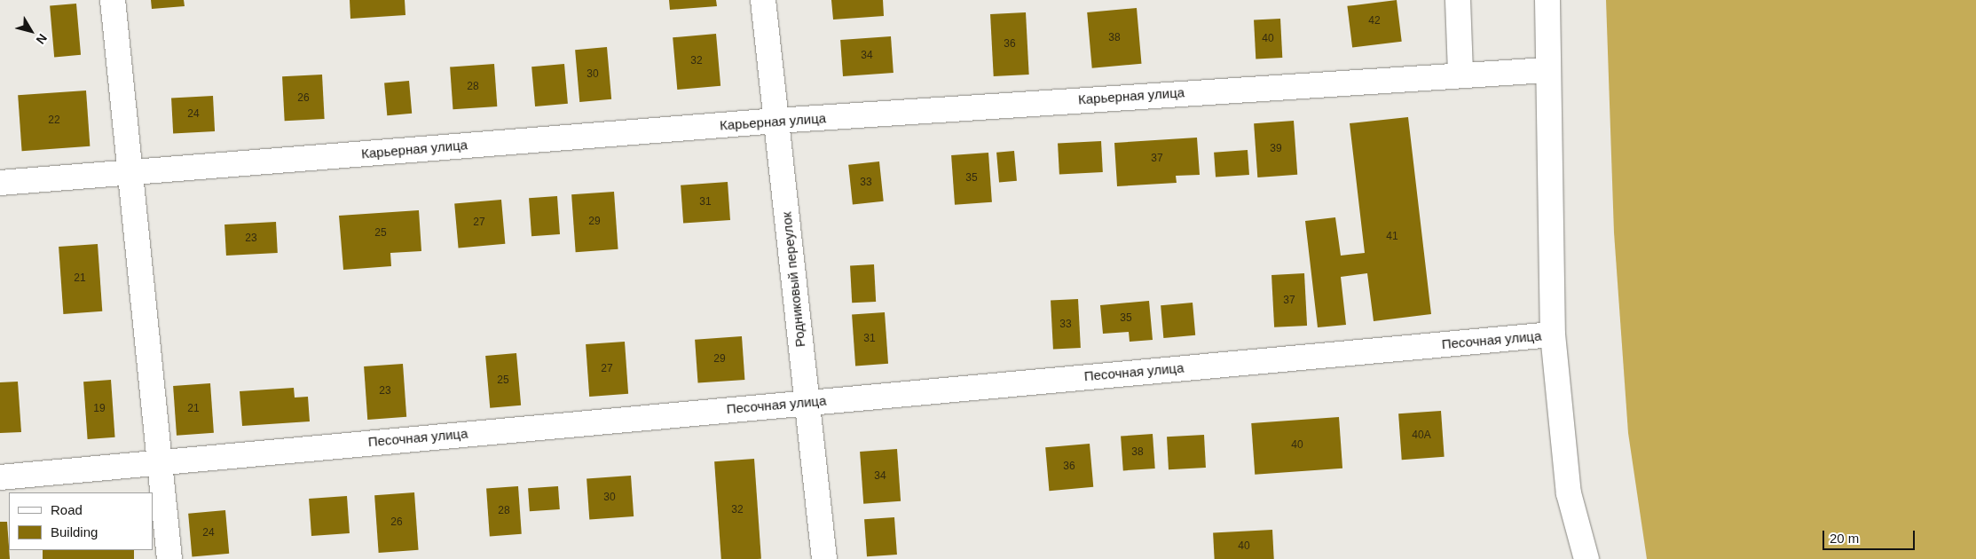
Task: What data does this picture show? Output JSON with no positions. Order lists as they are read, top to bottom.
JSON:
{
  "streets": {
    "street": ["Карьерная улица", "Родниковый переулок", "Песочная улица"]
  },
  "crossings": [
    ["Карьерная улица", "Родниковый переулок"],
    ["Родниковый переулок", "Песочная улица"]
  ],
  "house_numbers": [
    "42",
    "38",
    "40",
    "36",
    "34",
    "32",
    "30",
    "28",
    "26",
    "24",
    "22",
    "39",
    "37",
    "35",
    "33",
    "31",
    "29",
    "27",
    "25",
    "41",
    "23",
    "21",
    "37",
    "35",
    "33",
    "31",
    "29",
    "27",
    "25",
    "23",
    "19",
    "21",
    "40А",
    "40",
    "38",
    "36",
    "34",
    "30",
    "32",
    "28",
    "26",
    "24",
    "40"
  ],
  "legend": ["Road", "Building"],
  "scale_bar": "20 m",
  "north": "bottom right"
}
